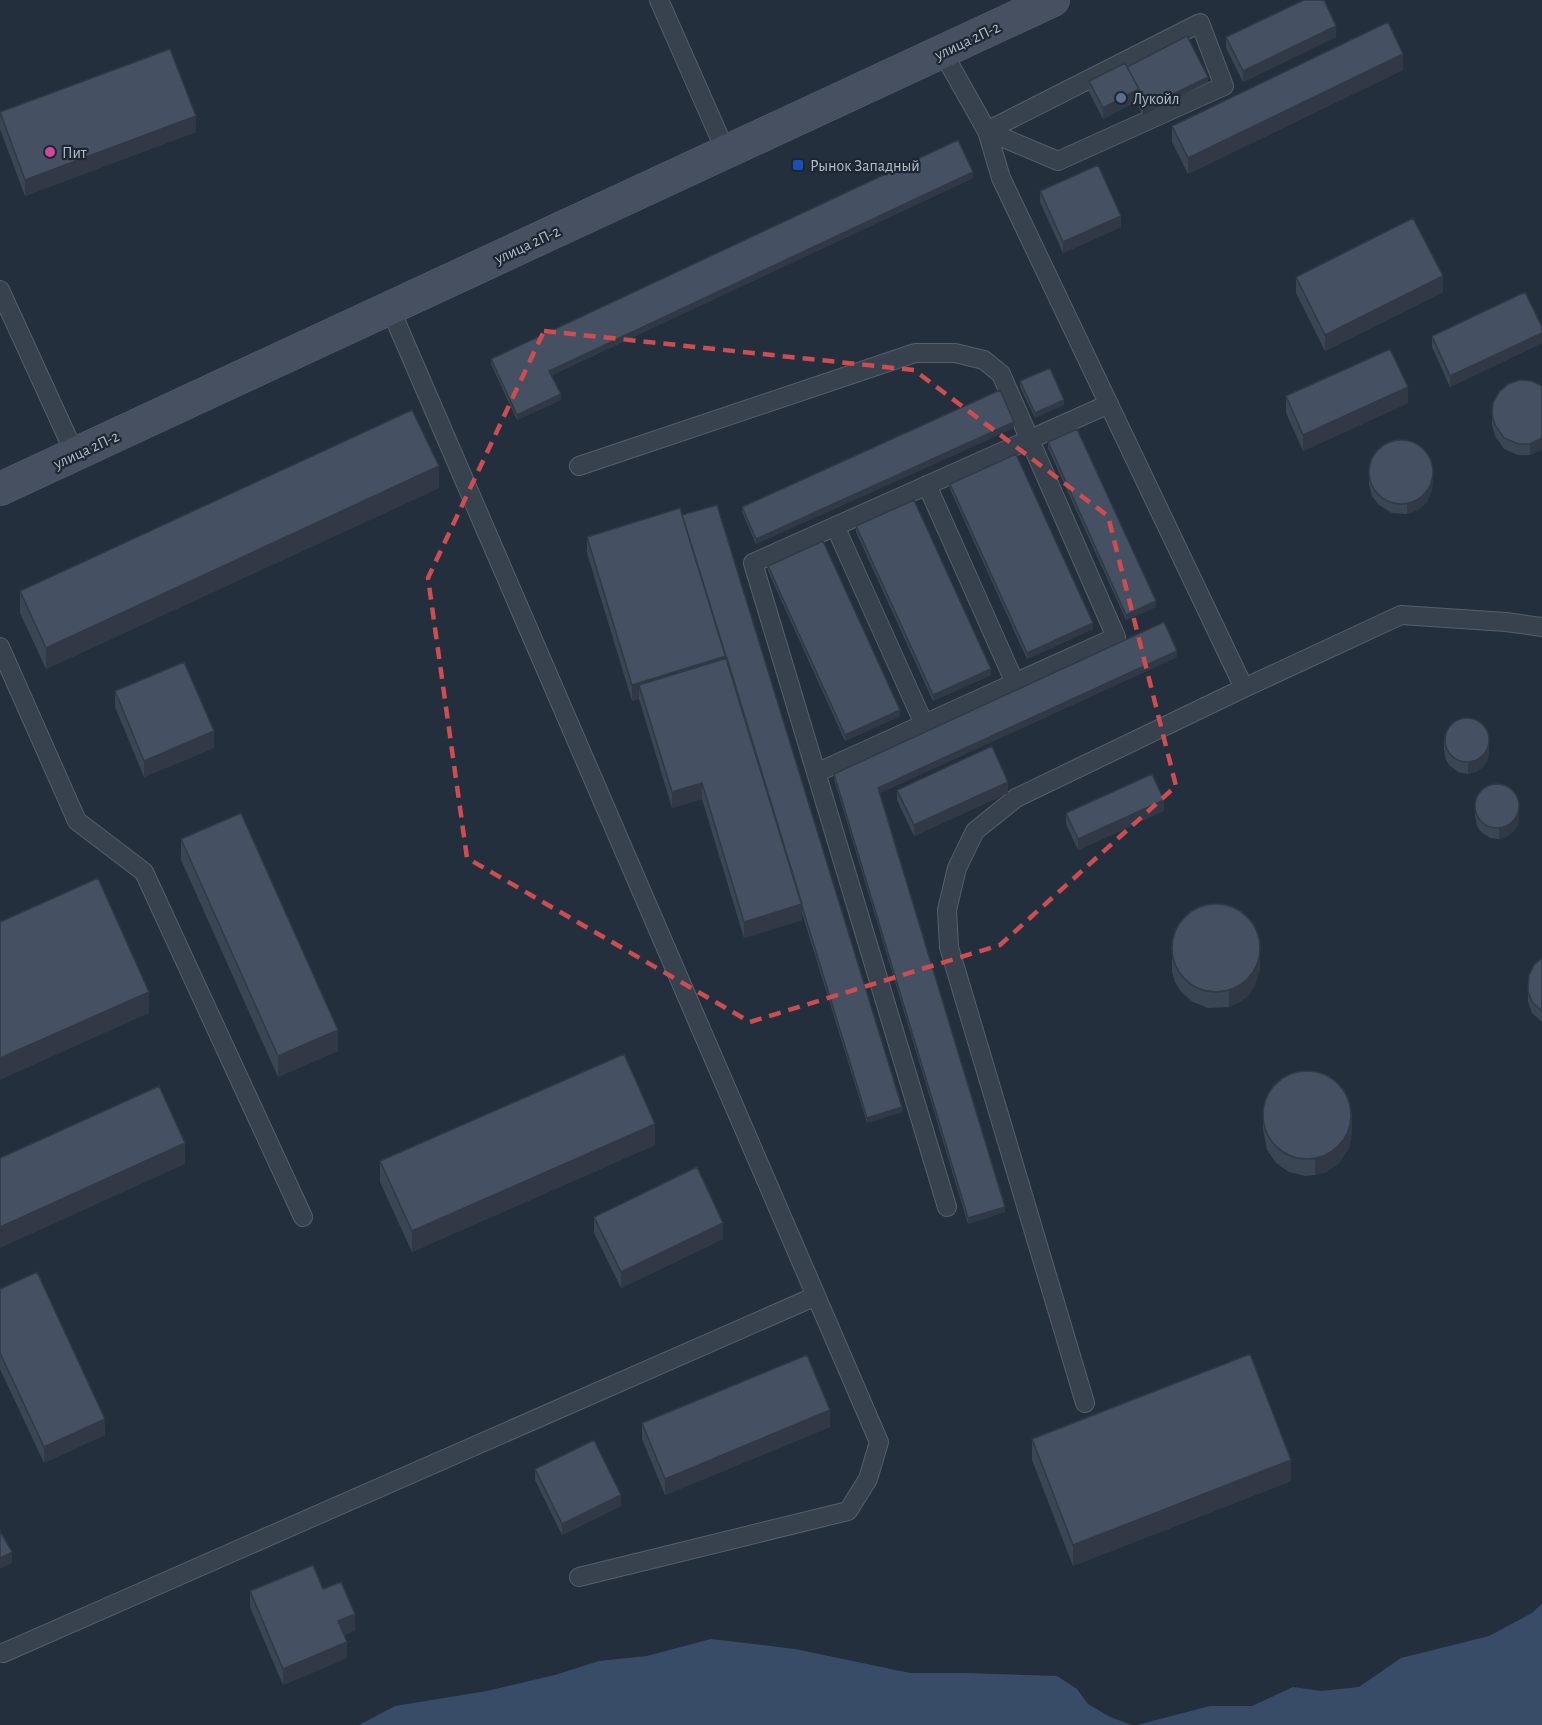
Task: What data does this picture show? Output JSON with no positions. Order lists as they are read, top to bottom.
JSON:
{
  "streets": {
    "main road": ["улица 2П-2"]
  },
  "places": {
    "other": ["Лукойл", "Пит"],
    "transit": ["Рынок Западный"]
  }
}
